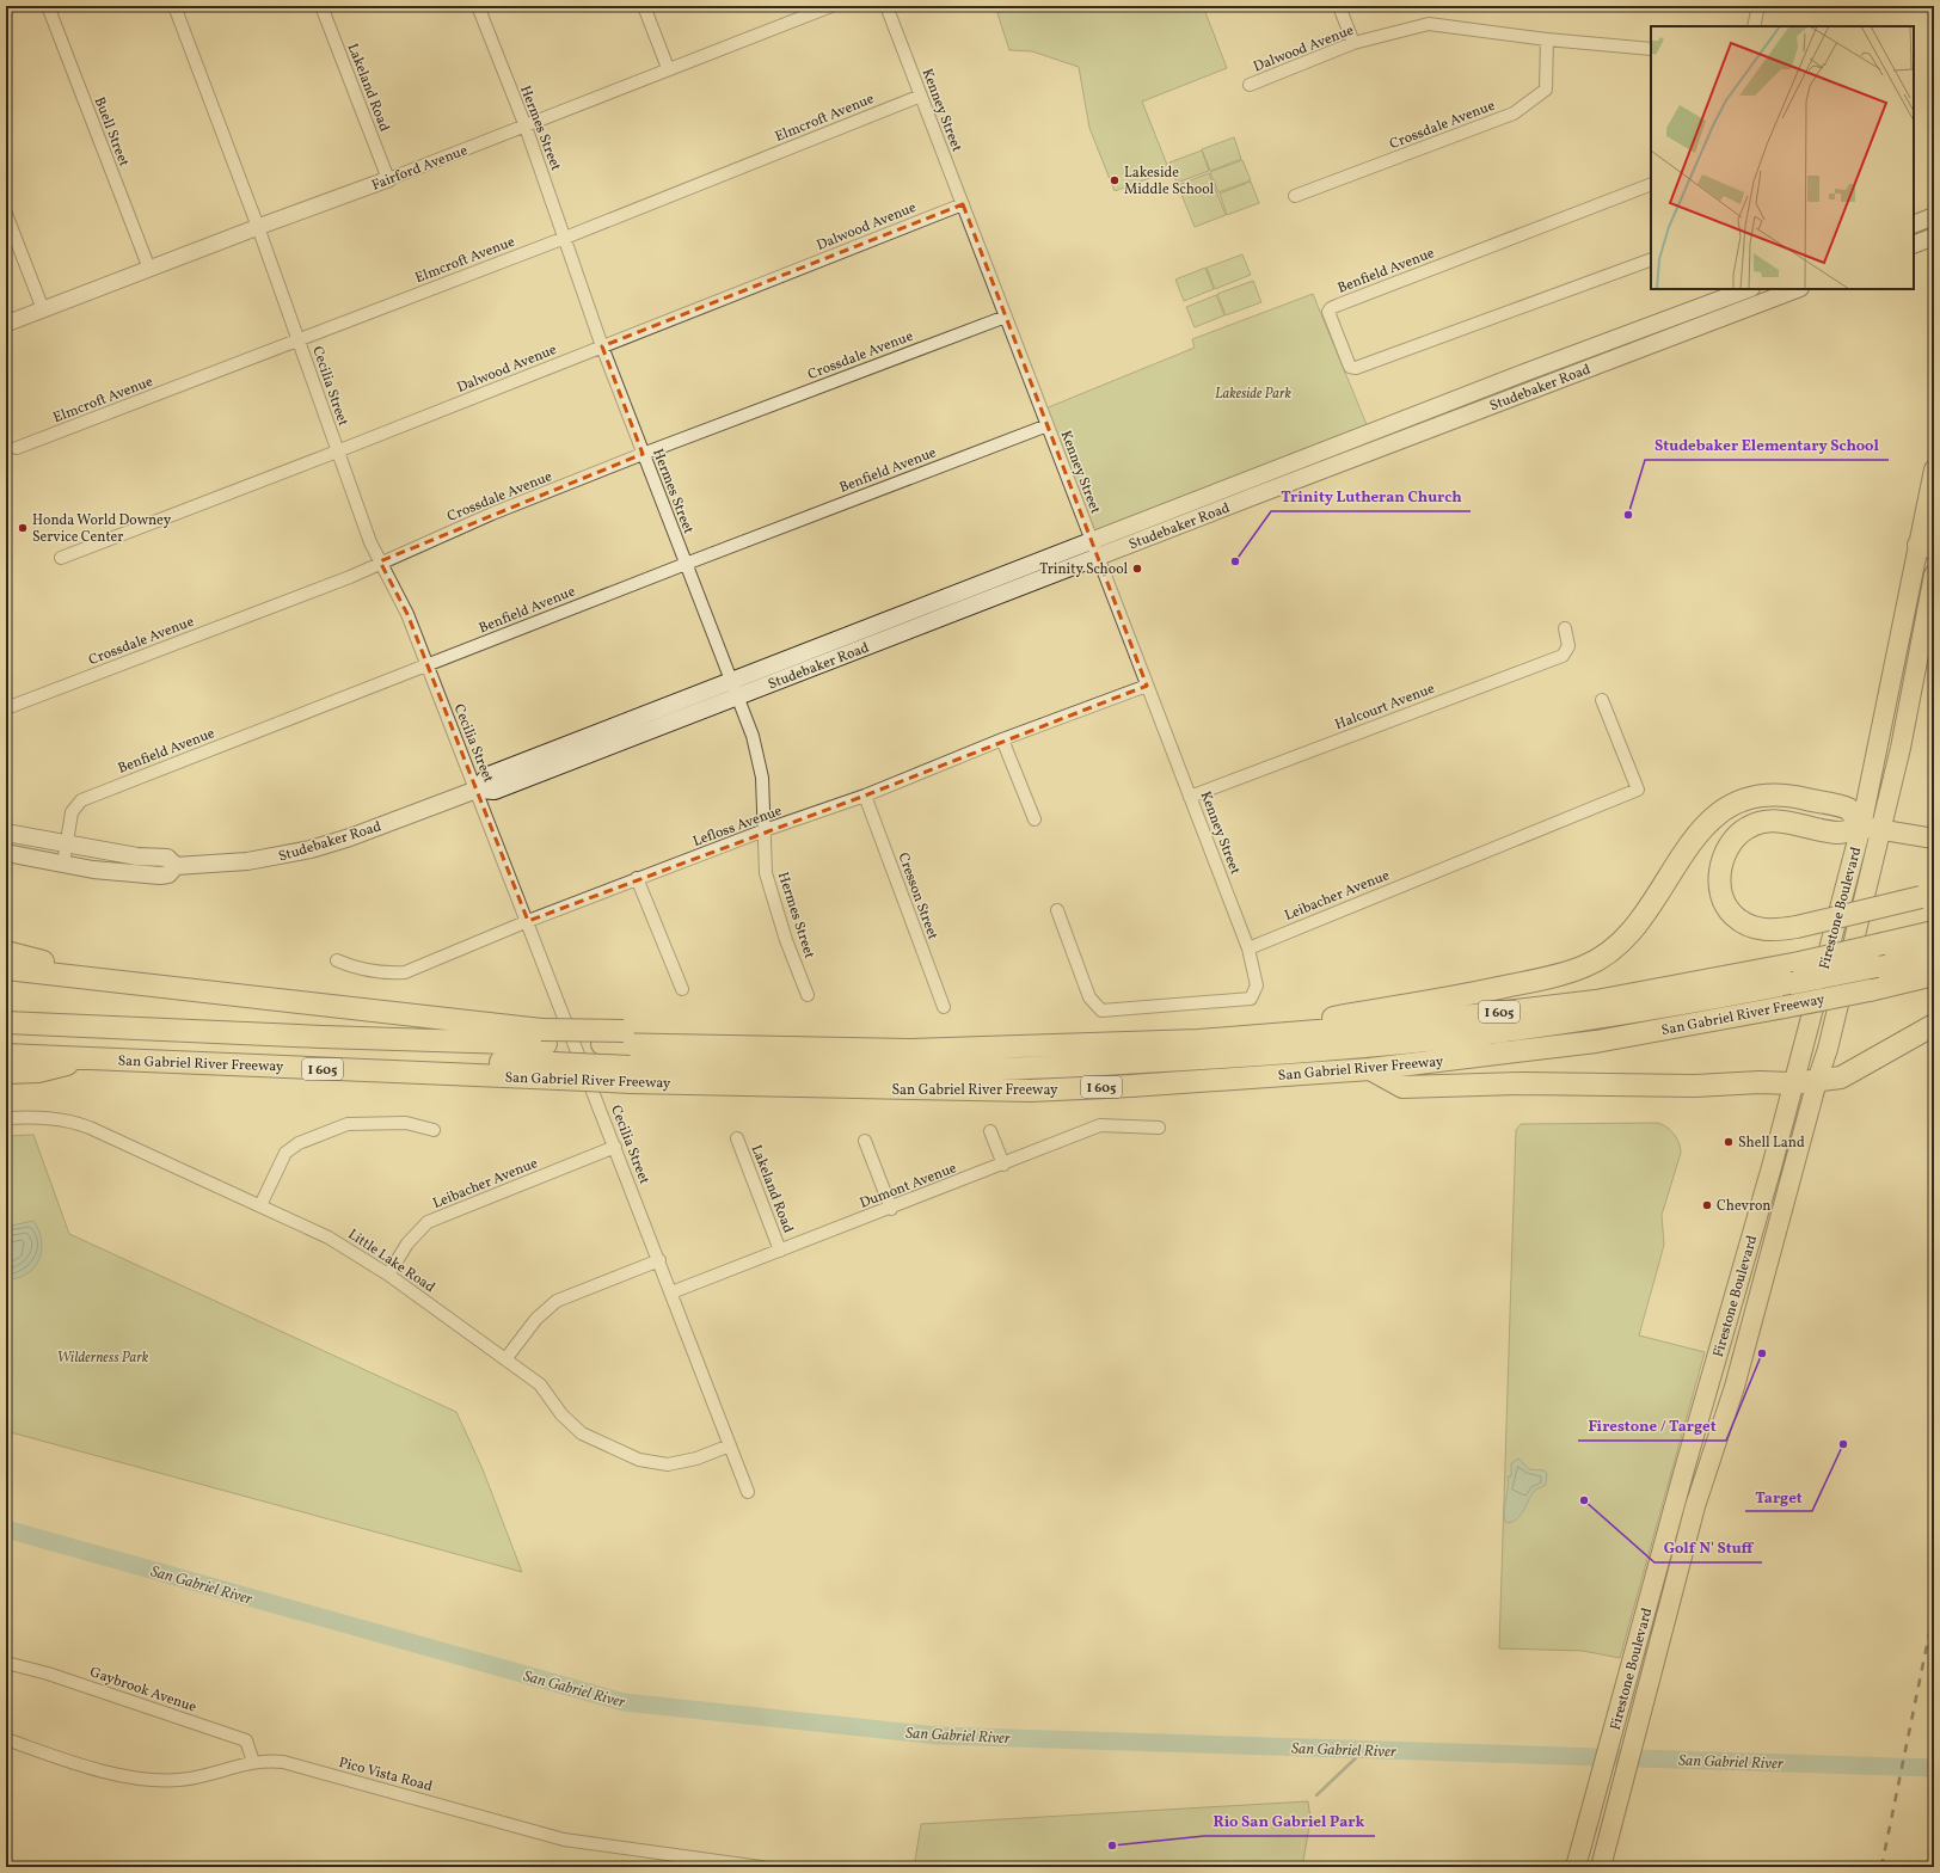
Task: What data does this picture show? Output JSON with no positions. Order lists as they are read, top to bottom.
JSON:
{
  "streets": {
    "highway": ["I 605", "San Gabriel River Freeway"],
    "main road": ["Studebaker Road", "Firestone Boulevard"],
    "street": [
      "Dalwood Avenue",
      "Lakeland Road",
      "Kenney Street",
      "Elmcroft Avenue",
      "Crossdale Avenue",
      "Hermes Street",
      "Buell Street",
      "Fairford Avenue",
      "Benfield Avenue",
      "Cecilia Street",
      "Halcourt Avenue",
      "Lefloss Avenue",
      "Leibacher Avenue",
      "Cresson Street",
      "Dumont Avenue",
      "Little Lake Road",
      "Gaybrook Avenue",
      "Pico Vista Road"
    ]
  },
  "crossings": [
    ["Dalwood Avenue", "Kenney Street"],
    ["Dalwood Avenue", "Crossdale Avenue"],
    ["Dalwood Avenue", "Hermes Street"],
    ["Dalwood Avenue", "Cecilia Street"],
    ["Lakeland Road", "Fairford Avenue"],
    ["Lakeland Road", "Dumont Avenue"],
    ["Kenney Street", "Elmcroft Avenue"],
    ["Kenney Street", "Crossdale Avenue"],
    ["Kenney Street", "Benfield Avenue"],
    ["Kenney Street", "Studebaker Road"],
    ["Kenney Street", "Halcourt Avenue"],
    ["Kenney Street", "Lefloss Avenue"],
    ["Kenney Street", "Leibacher Avenue"],
    ["Elmcroft Avenue", "Hermes Street"],
    ["Elmcroft Avenue", "Cecilia Street"],
    ["Crossdale Avenue", "Hermes Street"],
    ["Crossdale Avenue", "Cecilia Street"],
    ["Hermes Street", "Fairford Avenue"],
    ["Hermes Street", "Benfield Avenue"],
    ["Hermes Street", "Studebaker Road"],
    ["Hermes Street", "Lefloss Avenue"],
    ["Buell Street", "Fairford Avenue"],
    ["Fairford Avenue", "Cecilia Street"],
    ["Benfield Avenue", "Cecilia Street"],
    ["Benfield Avenue", "Studebaker Road"],
    ["Cecilia Street", "Studebaker Road"],
    ["Cecilia Street", "Lefloss Avenue"],
    ["Cecilia Street", "Leibacher Avenue"],
    ["Cecilia Street", "Dumont Avenue"],
    ["Cecilia Street", "Little Lake Road"],
    ["Lefloss Avenue", "Cresson Street"],
    ["Leibacher Avenue", "Little Lake Road"],
    ["Gaybrook Avenue", "Pico Vista Road"]
  ],
  "water": ["San Gabriel River"],
  "parks": ["Lakeside Park", "Wilderness Park"],
  "places": [
    "Lakeside Middle School",
    "Studebaker Elementary School",
    "Honda World Downey Service Center",
    "Trinity Lutheran Church",
    "Trinity School",
    "Shell Land",
    "Chevron",
    "Firestone / Target",
    "Target",
    "Golf N' Stuff",
    "Rio San Gabriel Park"
  ]
}
